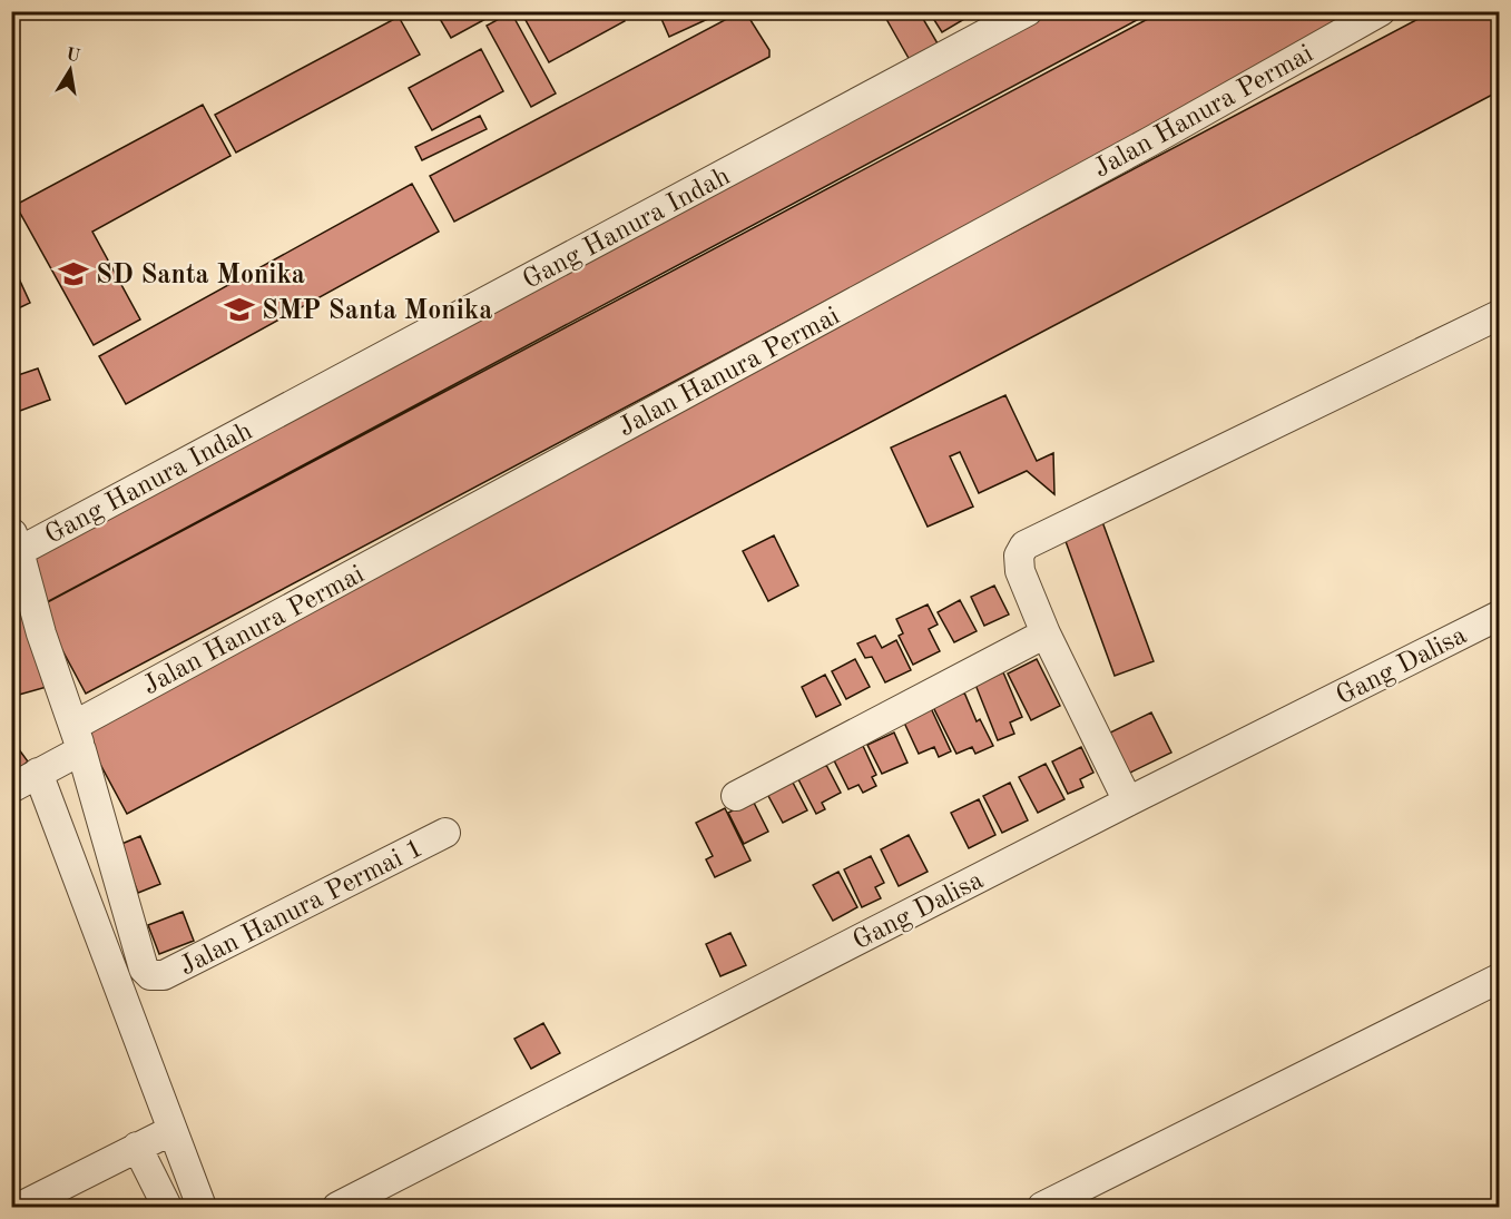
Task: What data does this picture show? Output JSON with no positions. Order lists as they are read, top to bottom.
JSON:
{
  "streets": {
    "street": [
      "Jalan Hanura Permai",
      "Gang Hanura Indah",
      "Gang Dalisa",
      "Jalan Hanura Permai 1"
    ]
  },
  "crossings": [
    ["Jalan Hanura Permai", "Jalan Hanura Permai 1"]
  ],
  "places": {
    "school or university": ["SD Santa Monika", "SMP Santa Monika"]
  },
  "north": "top"
}
